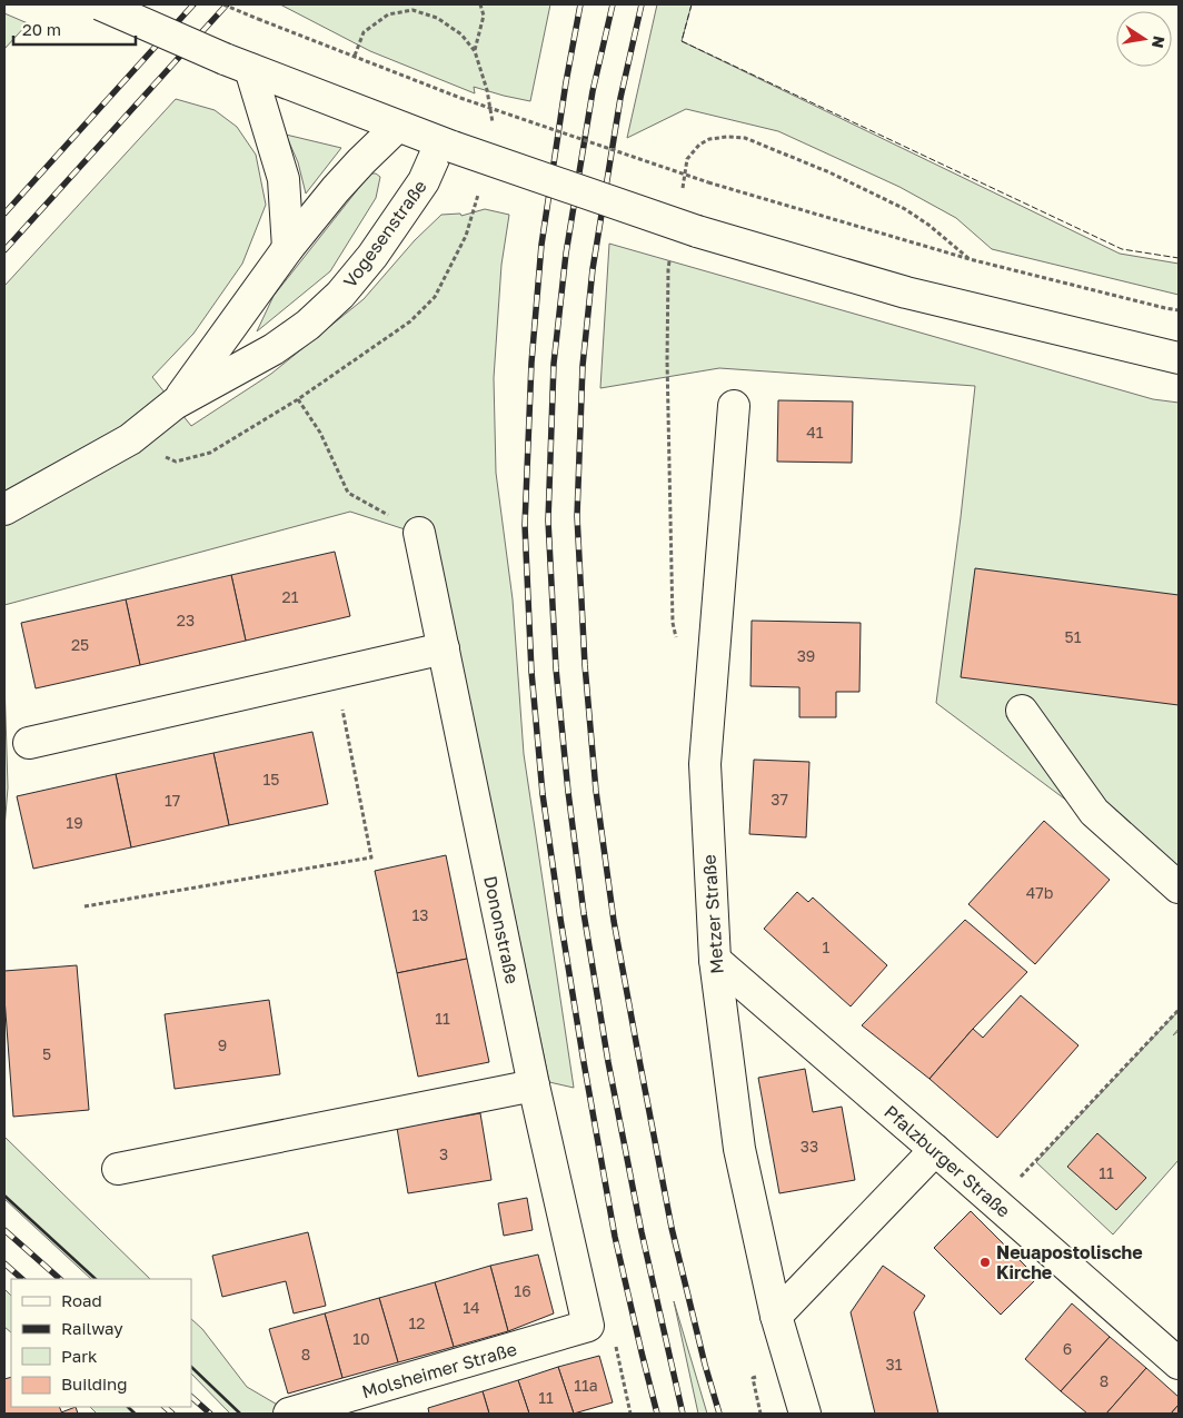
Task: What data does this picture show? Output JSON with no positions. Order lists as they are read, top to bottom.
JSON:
{
  "streets": {
    "street": [
      "Vogesenstraße",
      "Metzer Straße",
      "Dononstraße",
      "Pfalzburger Straße",
      "Molsheimer Straße"
    ]
  },
  "crossings": [
    ["Metzer Straße", "Pfalzburger Straße"],
    ["Dononstraße", "Molsheimer Straße"]
  ],
  "places": ["Neuapostolische Kirche"],
  "house_numbers": [
    "41",
    "21",
    "23",
    "51",
    "25",
    "39",
    "15",
    "37",
    "17",
    "19",
    "47b",
    "13",
    "1",
    "11",
    "9",
    "5",
    "33",
    "3",
    "11",
    "16",
    "14",
    "12",
    "10",
    "6",
    "8",
    "31",
    "8",
    "11a",
    "11"
  ],
  "legend": [
    "Road",
    "Railway",
    "Park",
    "Building"
  ],
  "scale_bar": "20 m",
  "north": "right"
}
